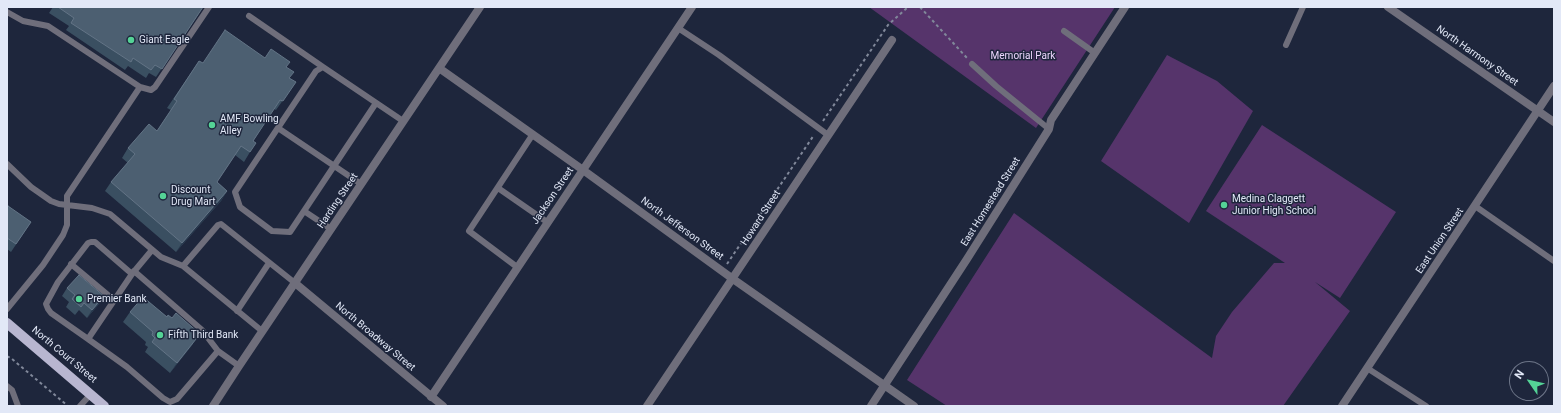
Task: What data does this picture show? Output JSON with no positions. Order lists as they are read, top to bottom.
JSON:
{
  "streets": {
    "main road": ["North Court Street"],
    "street": [
      "North Harmony Street",
      "Jackson Street",
      "Harding Street",
      "East Homestead Street",
      "Howard Street",
      "North Jefferson Street",
      "East Union Street",
      "North Broadway Street"
    ]
  },
  "crossings": [
    ["North Harmony Street", "East Union Street"],
    ["Jackson Street", "North Jefferson Street"],
    ["Jackson Street", "North Broadway Street"],
    ["Harding Street", "North Jefferson Street"],
    ["Harding Street", "North Broadway Street"],
    ["East Homestead Street", "North Jefferson Street"],
    ["Howard Street", "North Jefferson Street"]
  ],
  "parks": ["Memorial Park"],
  "places": [
    "Giant Eagle",
    "AMF Bowling Alley",
    "Discount Drug Mart",
    "Medina Claggett Junior High School",
    "Premier Bank",
    "Fifth Third Bank"
  ],
  "north": "top left"
}
